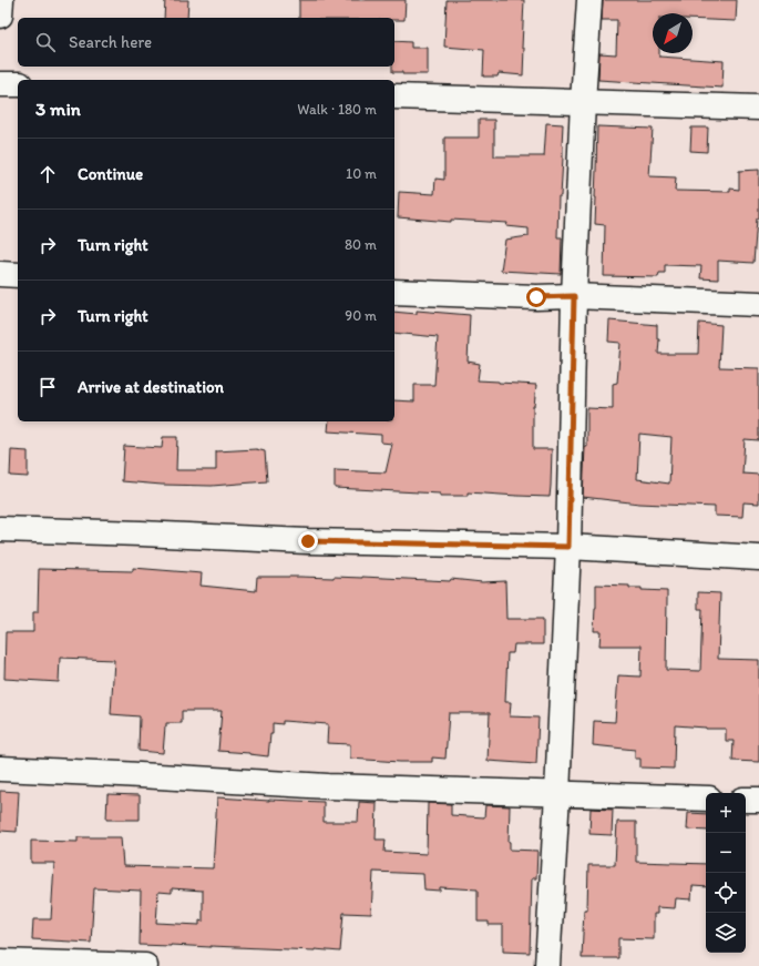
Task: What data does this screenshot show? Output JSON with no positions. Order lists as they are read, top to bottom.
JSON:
{
  "north": "bottom left",
  "page": {
    "search": "Search here",
    "heading": ["3 min", "Walk · 180 m"],
    "list": [
      ["Continue", "10 m"],
      ["Turn right", "80 m"],
      ["Turn right", "90 m"],
      "Arrive at destination"
    ],
    "map_buttons": ["+", "−"]
  }
}
